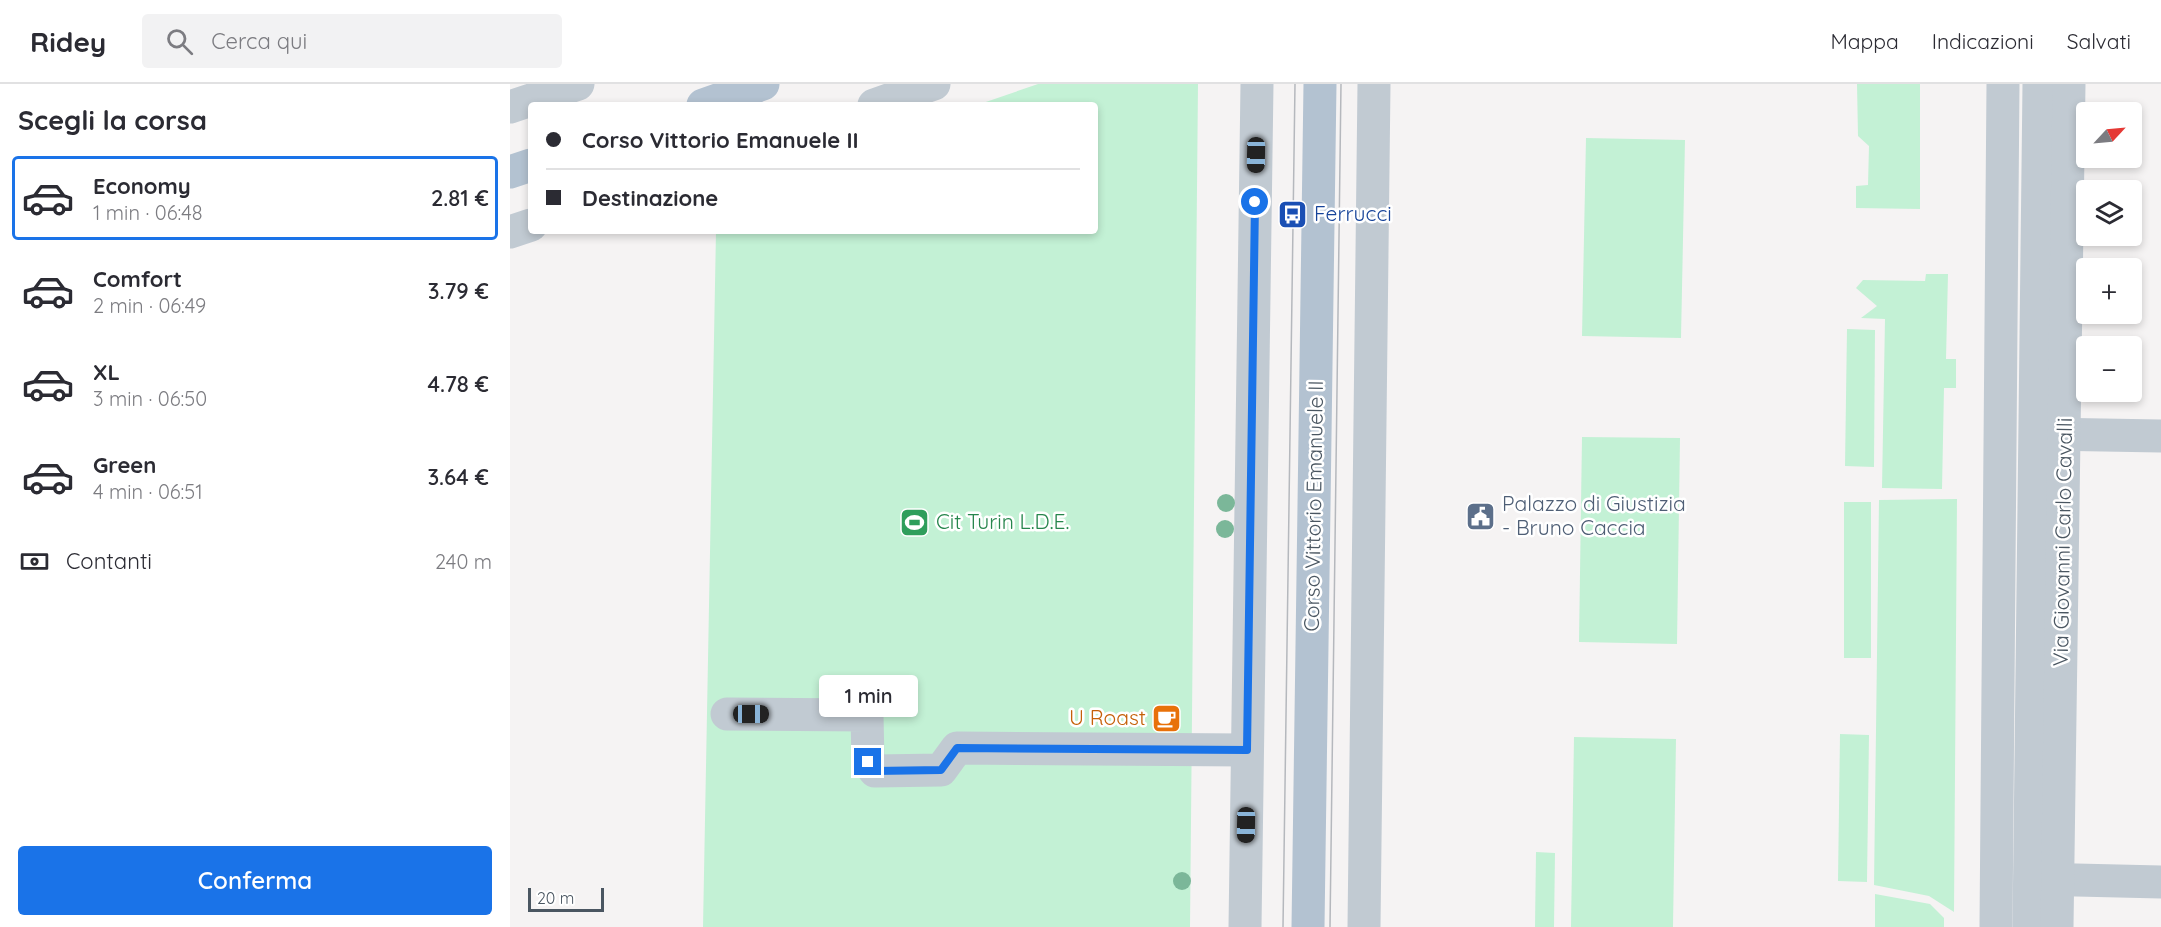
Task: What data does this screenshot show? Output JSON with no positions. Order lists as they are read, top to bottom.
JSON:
{
  "streets": {
    "main road": ["Corso Vittorio Emanuele II"],
    "street": ["Via Giovanni Carlo Cavalli"]
  },
  "places": {
    "bus stop": ["Ferrucci"],
    "public building": ["Palazzo di Giustizia - Bruno Caccia"],
    "sports": ["Cit Turin L.D.E."],
    "cafe": ["U Roast"]
  },
  "scale_bar": "20 m",
  "north": "top right",
  "page": {
    "header": "Ridey",
    "search": "Cerca qui",
    "nav": ["Mappa", "Indicazioni", "Salvati"],
    "heading": "Scegli la corsa",
    "map_buttons": ["+", "−"],
    "banner": ["Corso Vittorio Emanuele II", "Destinazione"],
    "list": [
      {
        "name": "Economy",
        "note": "1 min · 06:48",
        "value": "2.81 €"
      },
      {
        "name": "Comfort",
        "note": "2 min · 06:49",
        "value": "3.79 €"
      },
      {
        "name": "XL",
        "note": "3 min · 06:50",
        "value": "4.78 €"
      },
      {
        "name": "Green",
        "note": "4 min · 06:51",
        "value": "3.64 €"
      }
    ],
    "pay": ["Contanti", "240 m"],
    "bubble": "1 min",
    "buttons": "Conferma",
    "scale": "20 m"
  }
}
